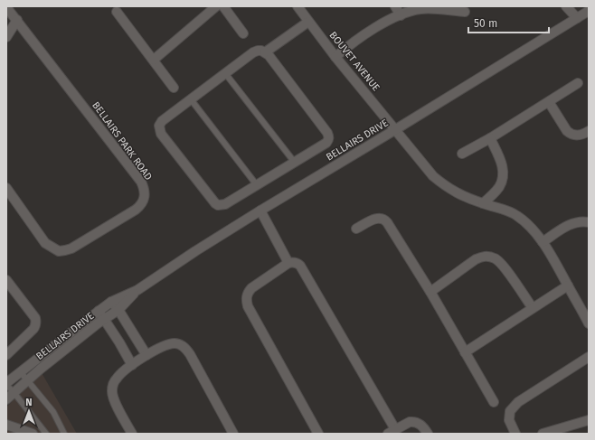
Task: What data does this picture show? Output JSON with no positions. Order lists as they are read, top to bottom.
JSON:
{
  "streets": {
    "street": ["BOUVET AVENUE", "BELLAIRS DRIVE", "BELLAIRS PARK ROAD"]
  },
  "crossings": [
    ["BOUVET AVENUE", "BELLAIRS DRIVE"]
  ],
  "scale_bar": "50 m",
  "north": "top"
}
